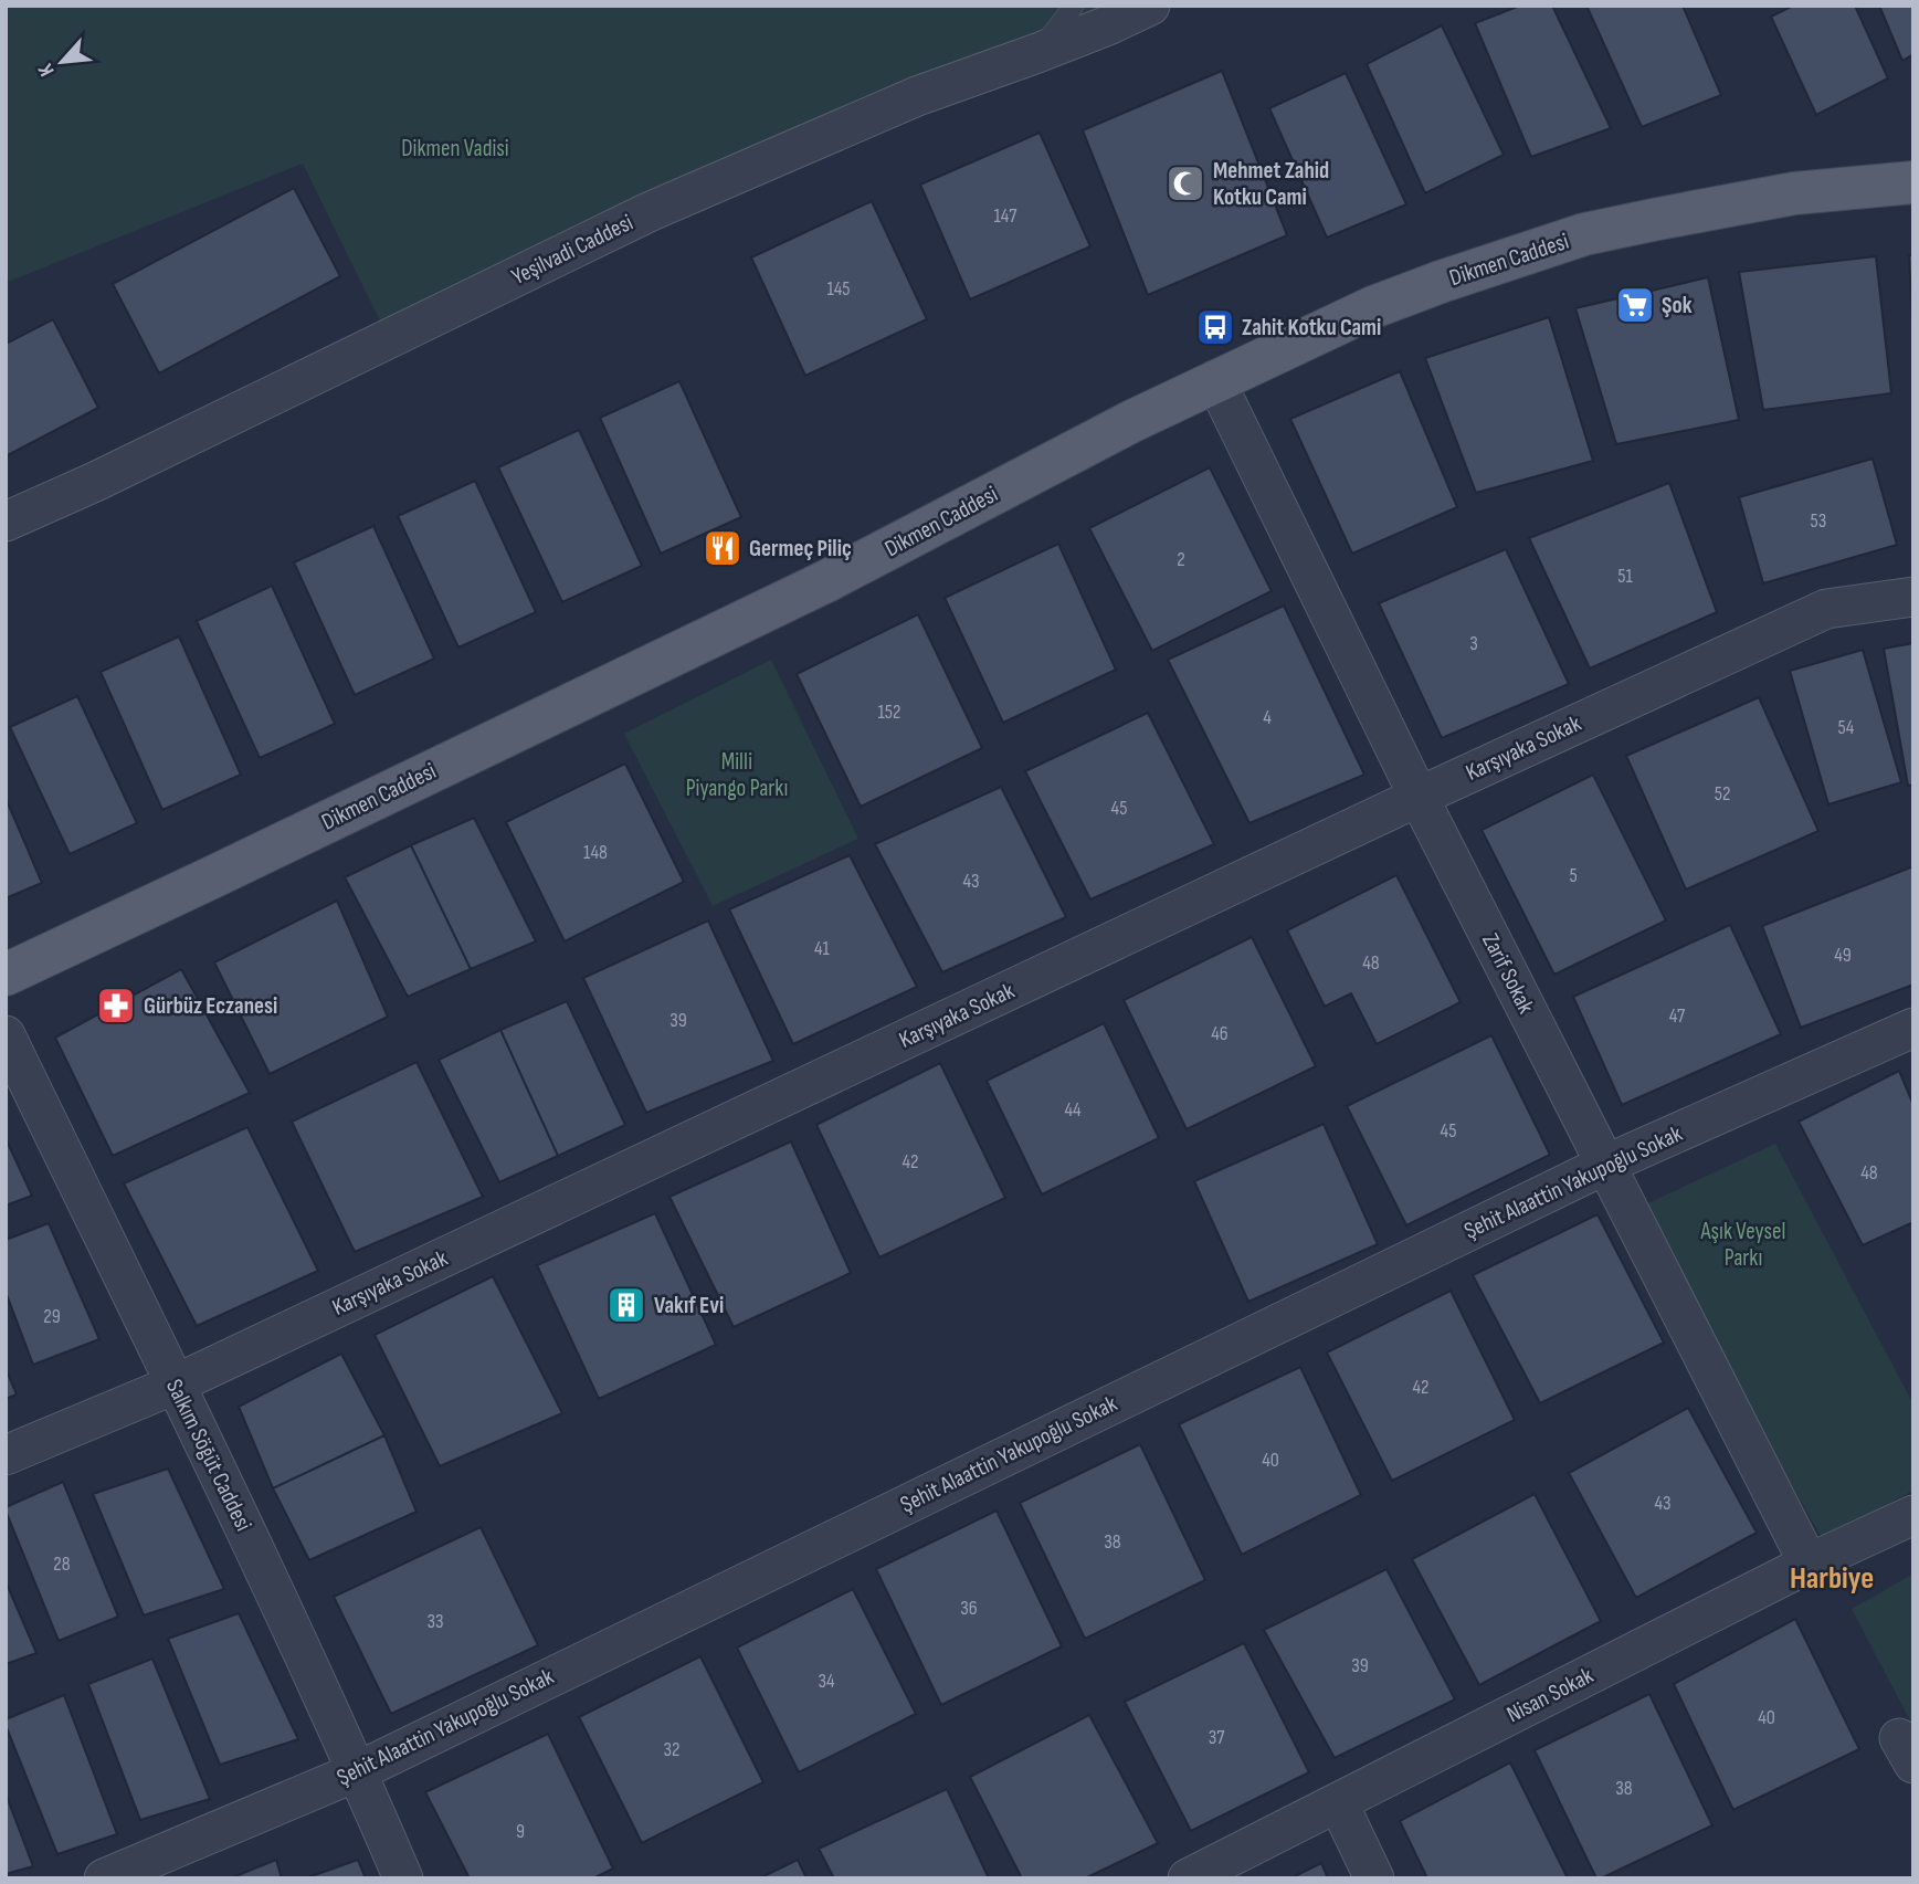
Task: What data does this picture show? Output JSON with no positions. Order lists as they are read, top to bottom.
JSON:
{
  "streets": {
    "main road": ["Dikmen Caddesi"],
    "street": [
      "Yeşilvadi Caddesi",
      "Karşıyaka Sokak",
      "Zarif Sokak",
      "Şehit Alaattin Yakupoğlu Sokak",
      "Salkım Söğüt Caddesi",
      "Nisan Sokak"
    ]
  },
  "crossings": [
    ["Dikmen Caddesi", "Zarif Sokak"],
    ["Karşıyaka Sokak", "Zarif Sokak"],
    ["Karşıyaka Sokak", "Salkım Söğüt Caddesi"],
    ["Zarif Sokak", "Şehit Alaattin Yakupoğlu Sokak"],
    ["Zarif Sokak", "Nisan Sokak"],
    ["Şehit Alaattin Yakupoğlu Sokak", "Salkım Söğüt Caddesi"]
  ],
  "districts": ["Harbiye"],
  "parks": ["Dikmen Vadisi", "Milli Piyango Parkı", "Aşık Veysel Parkı"],
  "places": {
    "mosque": ["Mehmet Zahid Kotku Cami"],
    "supermarket": ["Şok"],
    "bus stop": ["Zahit Kotku Cami"],
    "restaurant": ["Germeç Piliç"],
    "pharmacy": ["Gürbüz Eczanesi"],
    "building": ["Vakıf Evi"]
  },
  "house_numbers": [
    "147",
    "145",
    "53",
    "2",
    "51",
    "3",
    "152",
    "4",
    "54",
    "52",
    "45",
    "148",
    "5",
    "43",
    "41",
    "49",
    "48",
    "47",
    "39",
    "46",
    "44",
    "45",
    "42",
    "48",
    "29",
    "42",
    "40",
    "43",
    "38",
    "28",
    "36",
    "33",
    "39",
    "34",
    "40",
    "37",
    "32",
    "38",
    "9"
  ],
  "north": "bottom left"
}
